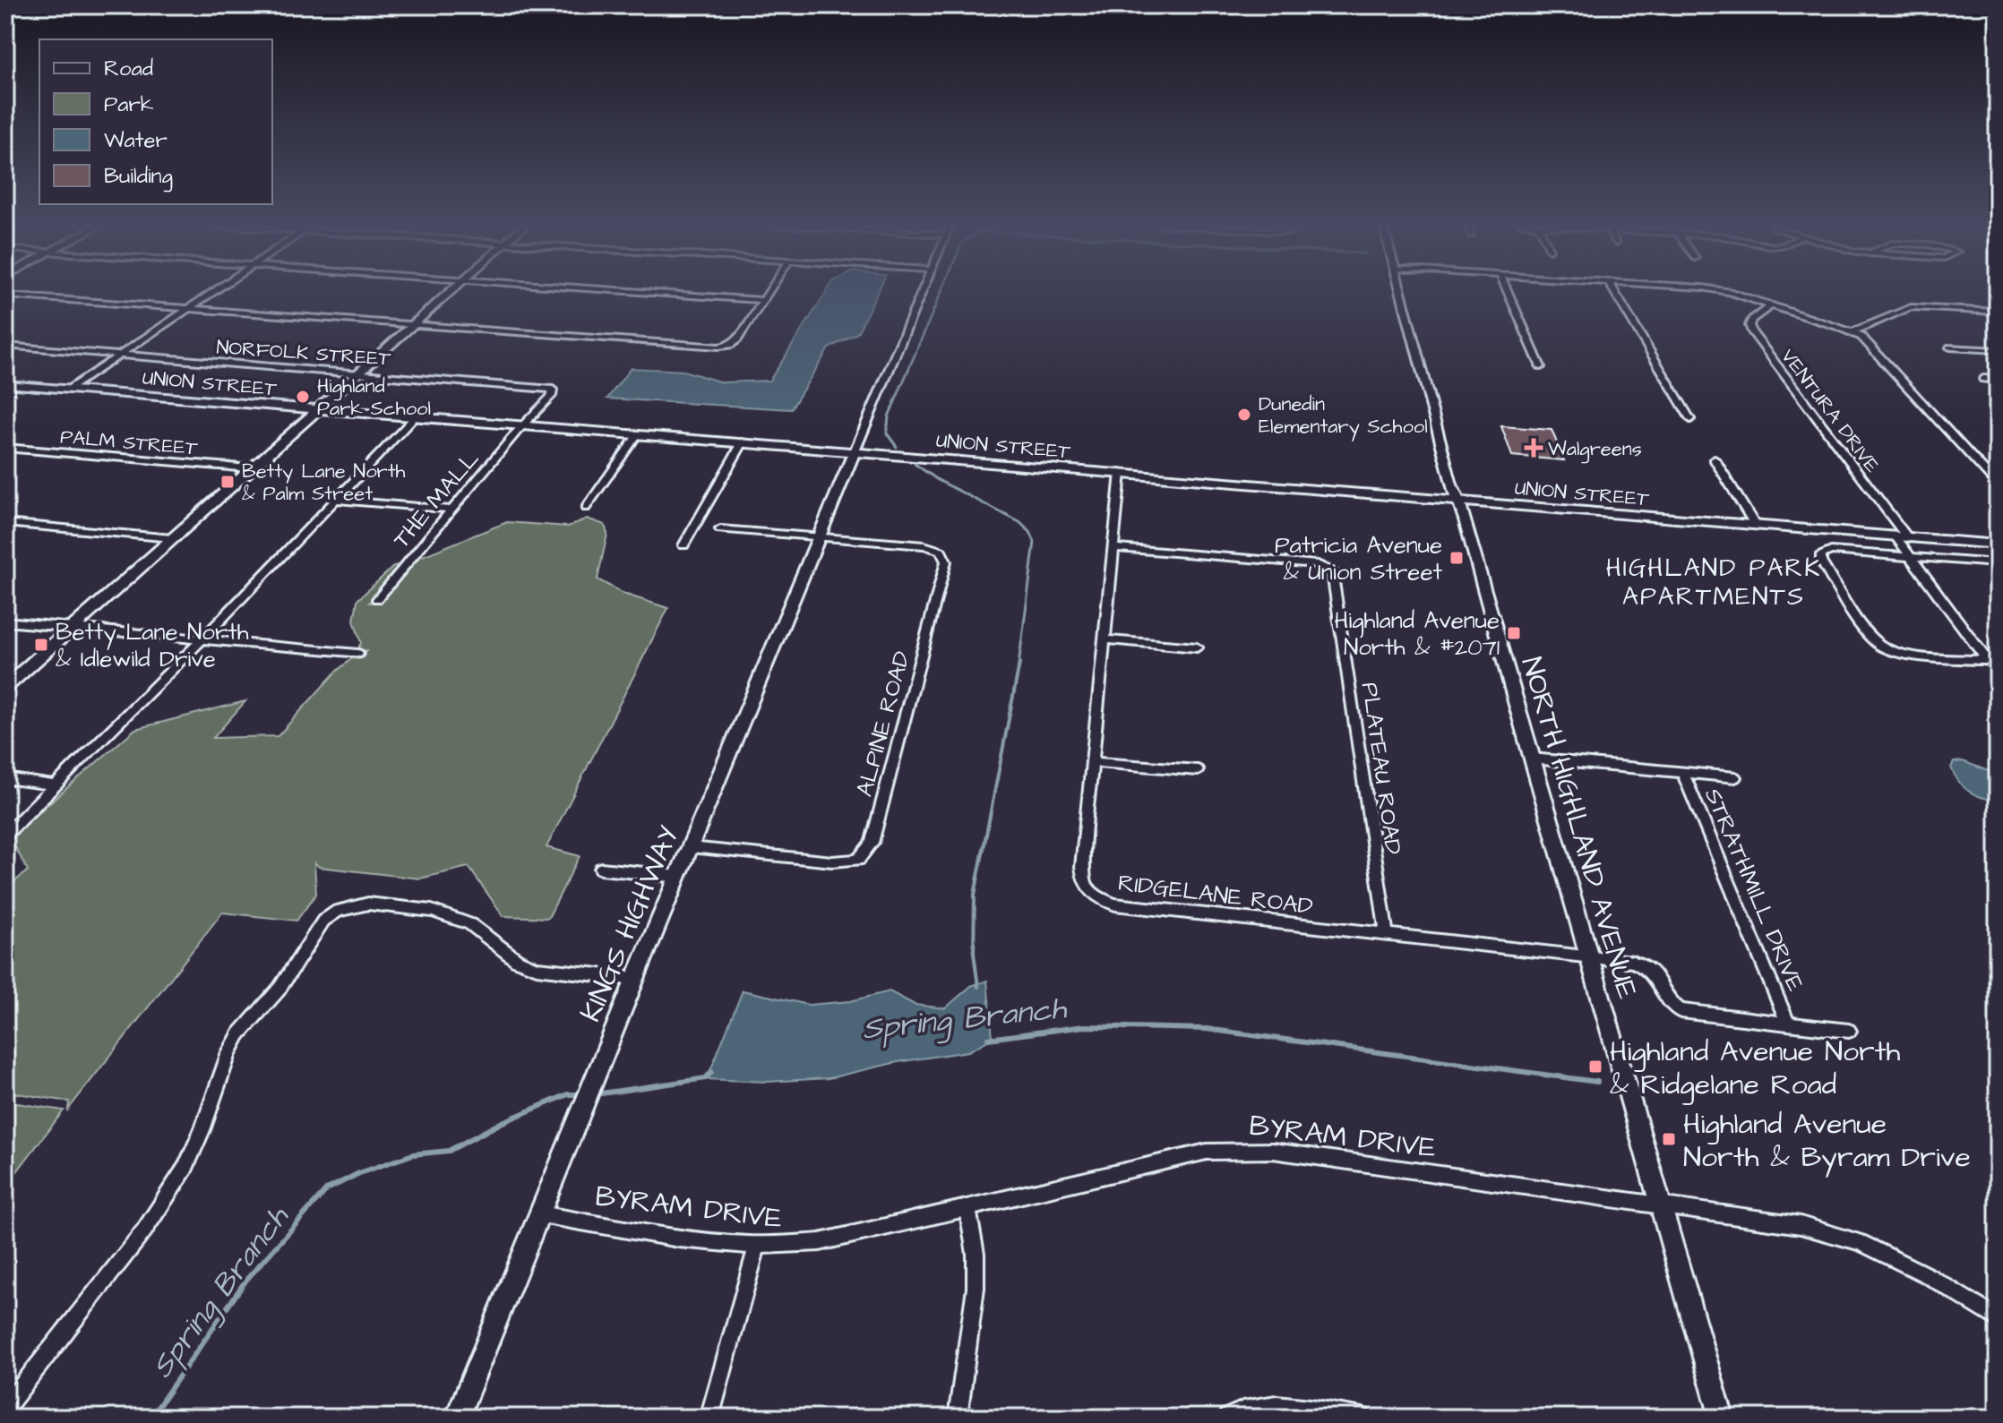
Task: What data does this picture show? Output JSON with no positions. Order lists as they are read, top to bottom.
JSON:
{
  "streets": {
    "street": [
      "NORFOLK STREET",
      "UNION STREET",
      "VENTURA DRIVE",
      "PALM STREET",
      "THE MALL",
      "ALPINE ROAD",
      "PLATEAU ROAD",
      "NORTH HIGHLAND AVENUE",
      "STRATHMILL DRIVE",
      "RIDGELANE ROAD",
      "KINGS HIGHWAY",
      "BYRAM DRIVE"
    ]
  },
  "crossings": [
    ["NORFOLK STREET", "UNION STREET"],
    ["NORFOLK STREET", "THE MALL"],
    ["UNION STREET", "VENTURA DRIVE"],
    ["UNION STREET", "THE MALL"],
    ["UNION STREET", "NORTH HIGHLAND AVENUE"],
    ["UNION STREET", "RIDGELANE ROAD"],
    ["UNION STREET", "KINGS HIGHWAY"],
    ["ALPINE ROAD", "KINGS HIGHWAY"],
    ["PLATEAU ROAD", "RIDGELANE ROAD"],
    ["NORTH HIGHLAND AVENUE", "RIDGELANE ROAD"],
    ["NORTH HIGHLAND AVENUE", "BYRAM DRIVE"],
    ["STRATHMILL DRIVE", "RIDGELANE ROAD"],
    ["KINGS HIGHWAY", "BYRAM DRIVE"]
  ],
  "districts": ["HIGHLAND PARK APARTMENTS"],
  "water": ["Spring Branch"],
  "places": {
    "other": ["Highland Park School", "Dunedin Elementary School"],
    "health": ["Walgreens"],
    "transit": [
      "Betty Lane North & Palm Street",
      "Patricia Avenue & Union Street",
      "Highland Avenue North & #2071",
      "Betty Lane North & Idlewild Drive",
      "Highland Avenue North & Ridgelane Road",
      "Highland Avenue North & Byram Drive"
    ]
  },
  "legend": [
    "Road",
    "Park",
    "Water",
    "Building"
  ]
}
